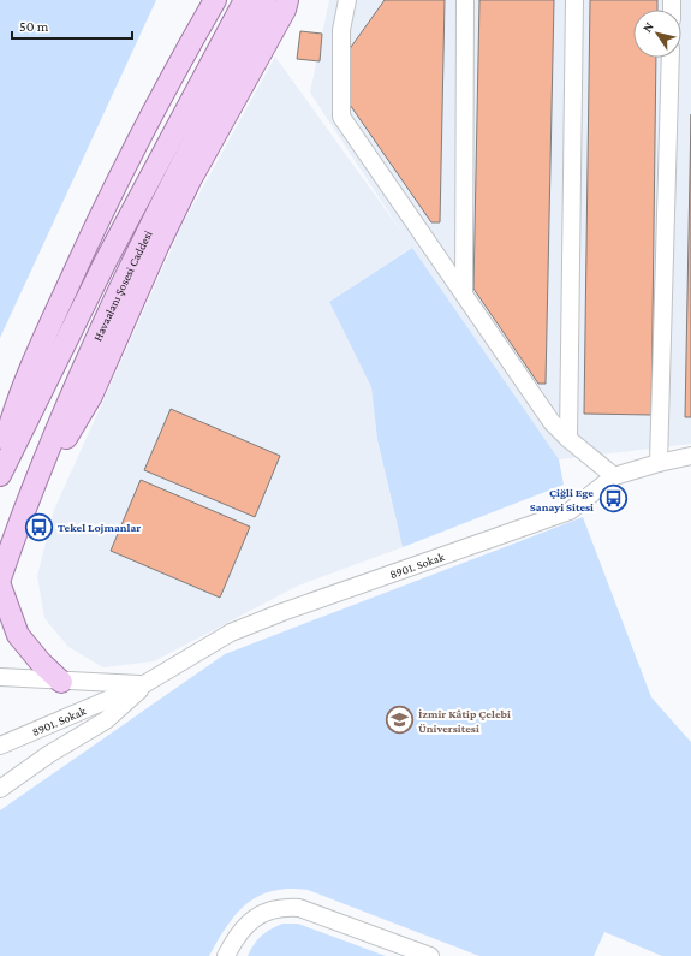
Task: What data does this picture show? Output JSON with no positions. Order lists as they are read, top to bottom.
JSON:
{
  "streets": {
    "main road": ["Havaalanı Şosesi Caddesi"],
    "street": ["8901. Sokak"]
  },
  "places": {
    "bus stop": ["Çiğli Ege Sanayi Sitesi", "Tekel Lojmanlar"],
    "school or university": ["İzmir Kâtip Çelebi Üniversitesi"]
  },
  "scale_bar": "50 m",
  "north": "top left"
}
